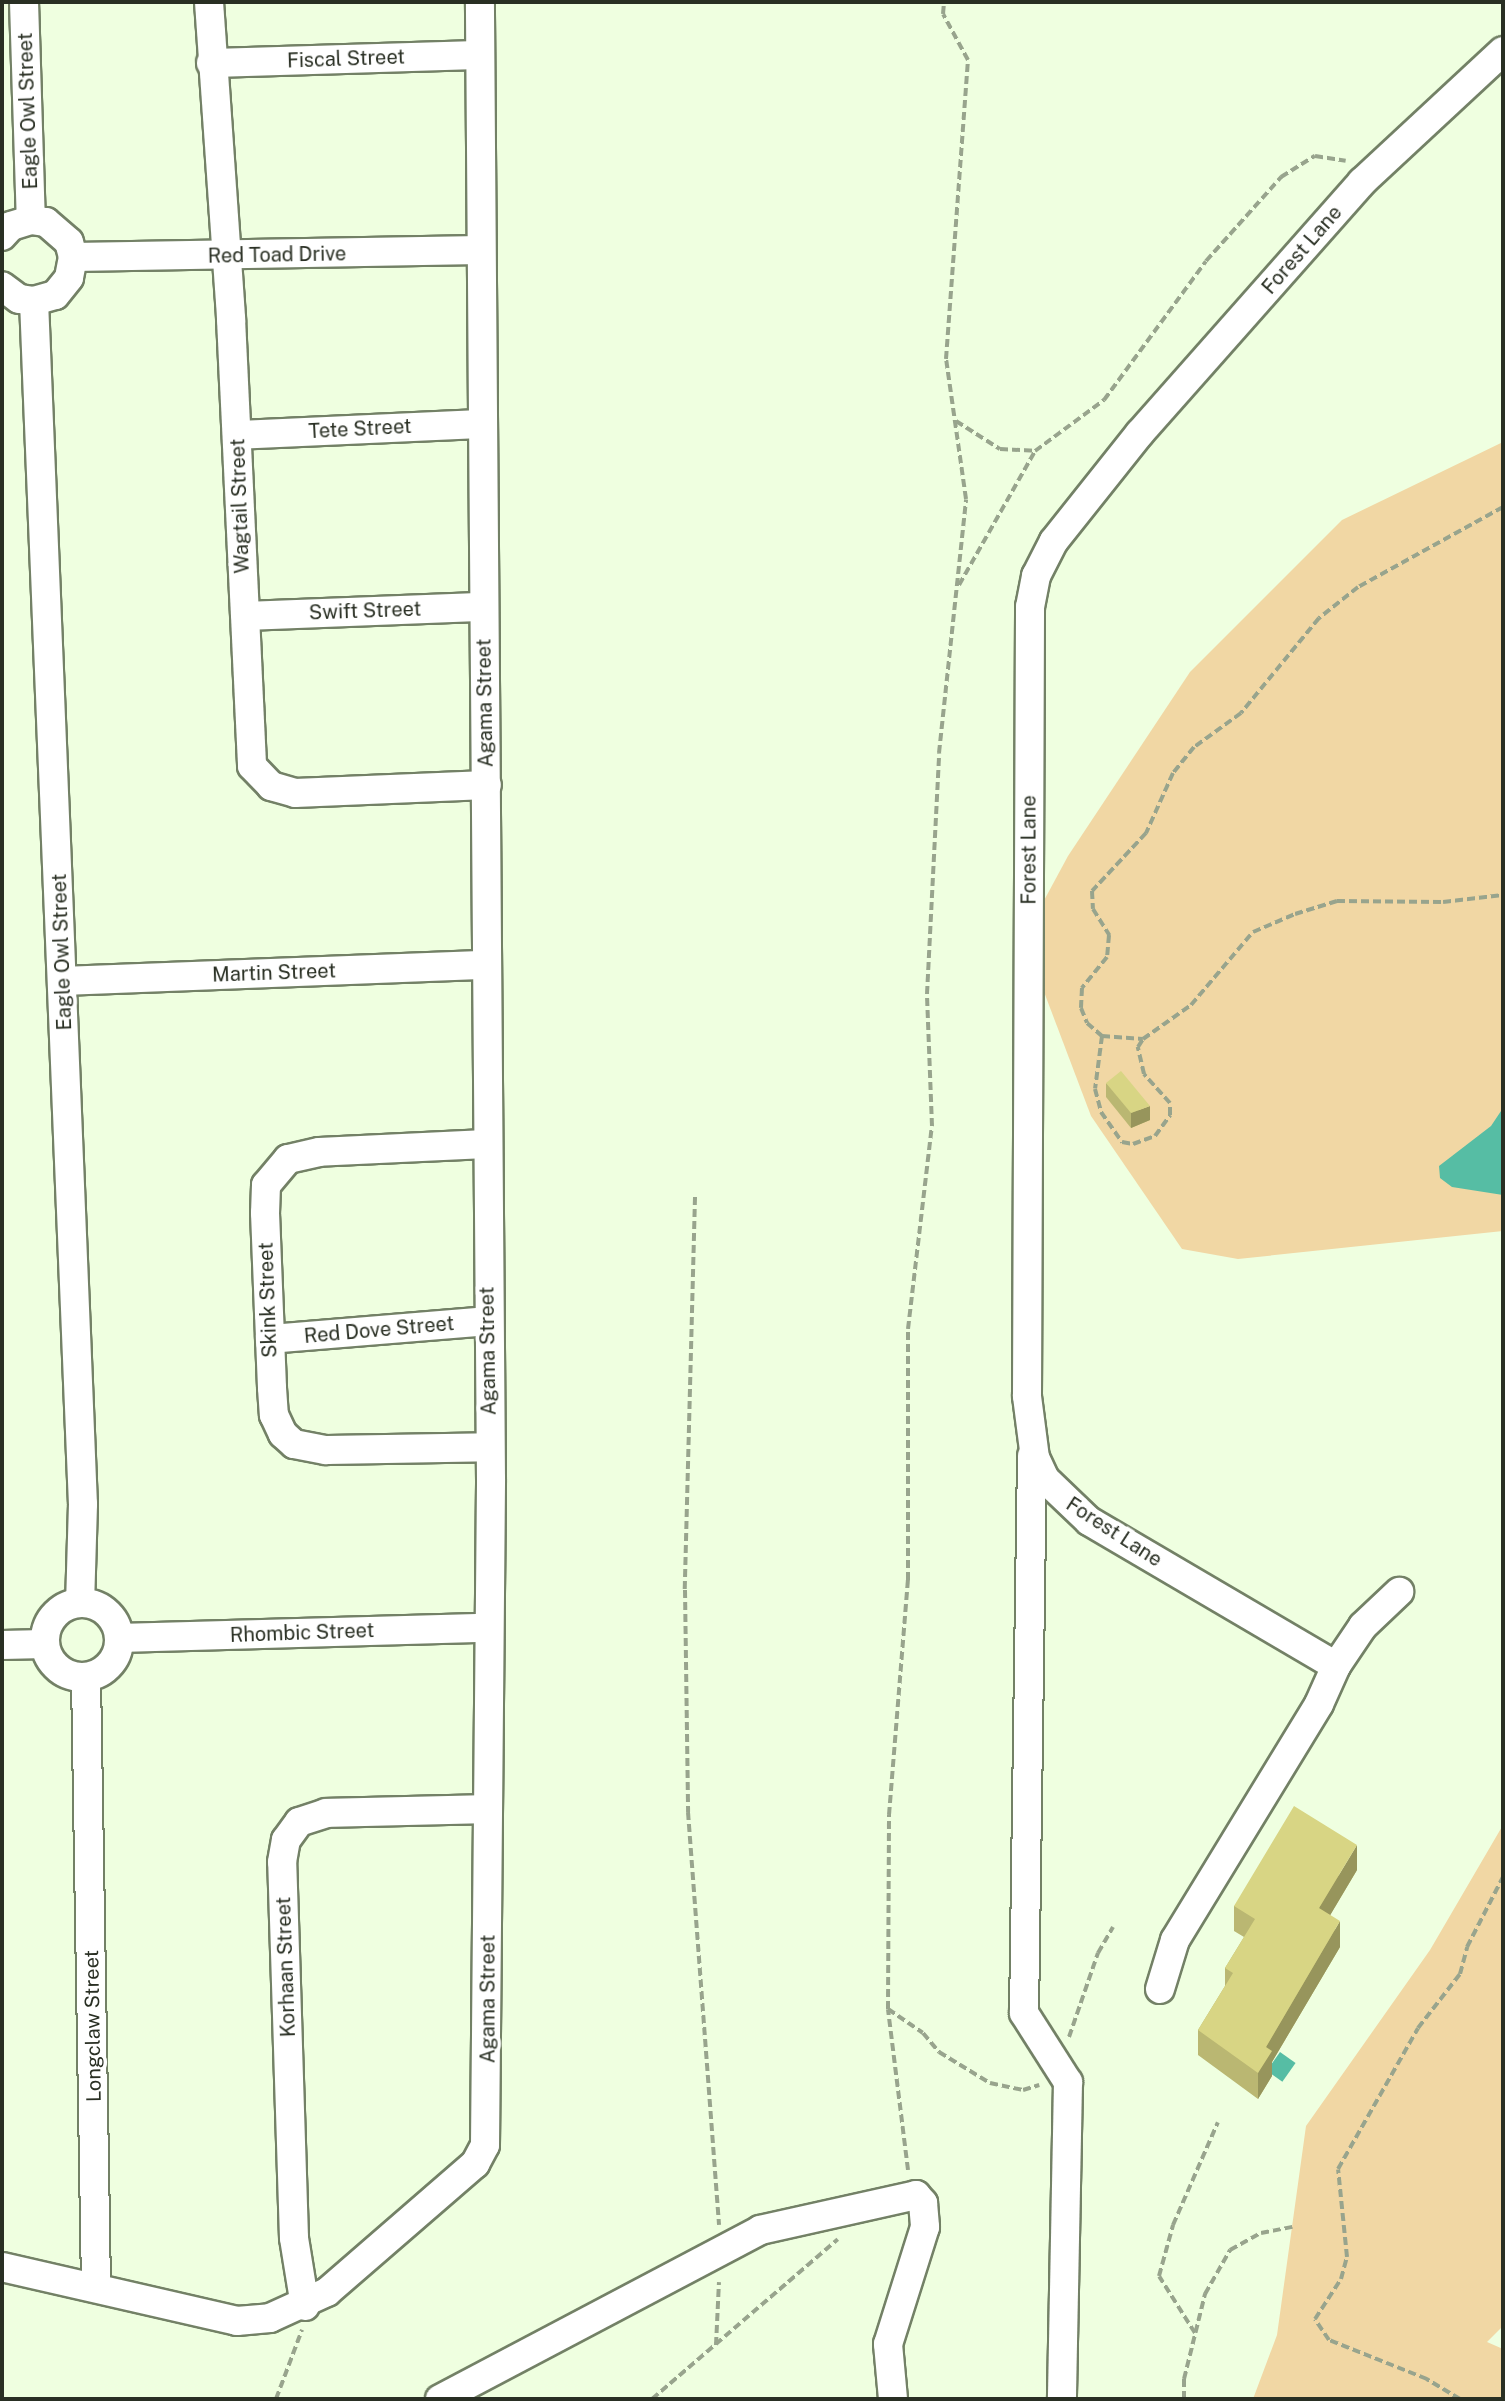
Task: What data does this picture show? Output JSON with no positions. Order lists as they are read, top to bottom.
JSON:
{
  "streets": {
    "street": [
      "Fiscal Street",
      "Eagle Owl Street",
      "Forest Lane",
      "Red Toad Drive",
      "Tete Street",
      "Wagtail Street",
      "Swift Street",
      "Agama Street",
      "Martin Street",
      "Skink Street",
      "Red Dove Street",
      "Rhombic Street",
      "Korhaan Street",
      "Longclaw Street"
    ]
  },
  "crossings": [
    ["Fiscal Street", "Wagtail Street"],
    ["Fiscal Street", "Agama Street"],
    ["Eagle Owl Street", "Martin Street"],
    ["Eagle Owl Street", "Rhombic Street"],
    ["Eagle Owl Street", "Longclaw Street"],
    ["Red Toad Drive", "Wagtail Street"],
    ["Red Toad Drive", "Agama Street"],
    ["Tete Street", "Wagtail Street"],
    ["Tete Street", "Agama Street"],
    ["Wagtail Street", "Swift Street"],
    ["Wagtail Street", "Agama Street"],
    ["Swift Street", "Agama Street"],
    ["Agama Street", "Martin Street"],
    ["Agama Street", "Skink Street"],
    ["Agama Street", "Red Dove Street"],
    ["Agama Street", "Rhombic Street"],
    ["Agama Street", "Korhaan Street"],
    ["Agama Street", "Longclaw Street"],
    ["Skink Street", "Red Dove Street"],
    ["Rhombic Street", "Longclaw Street"]
  ]
}
